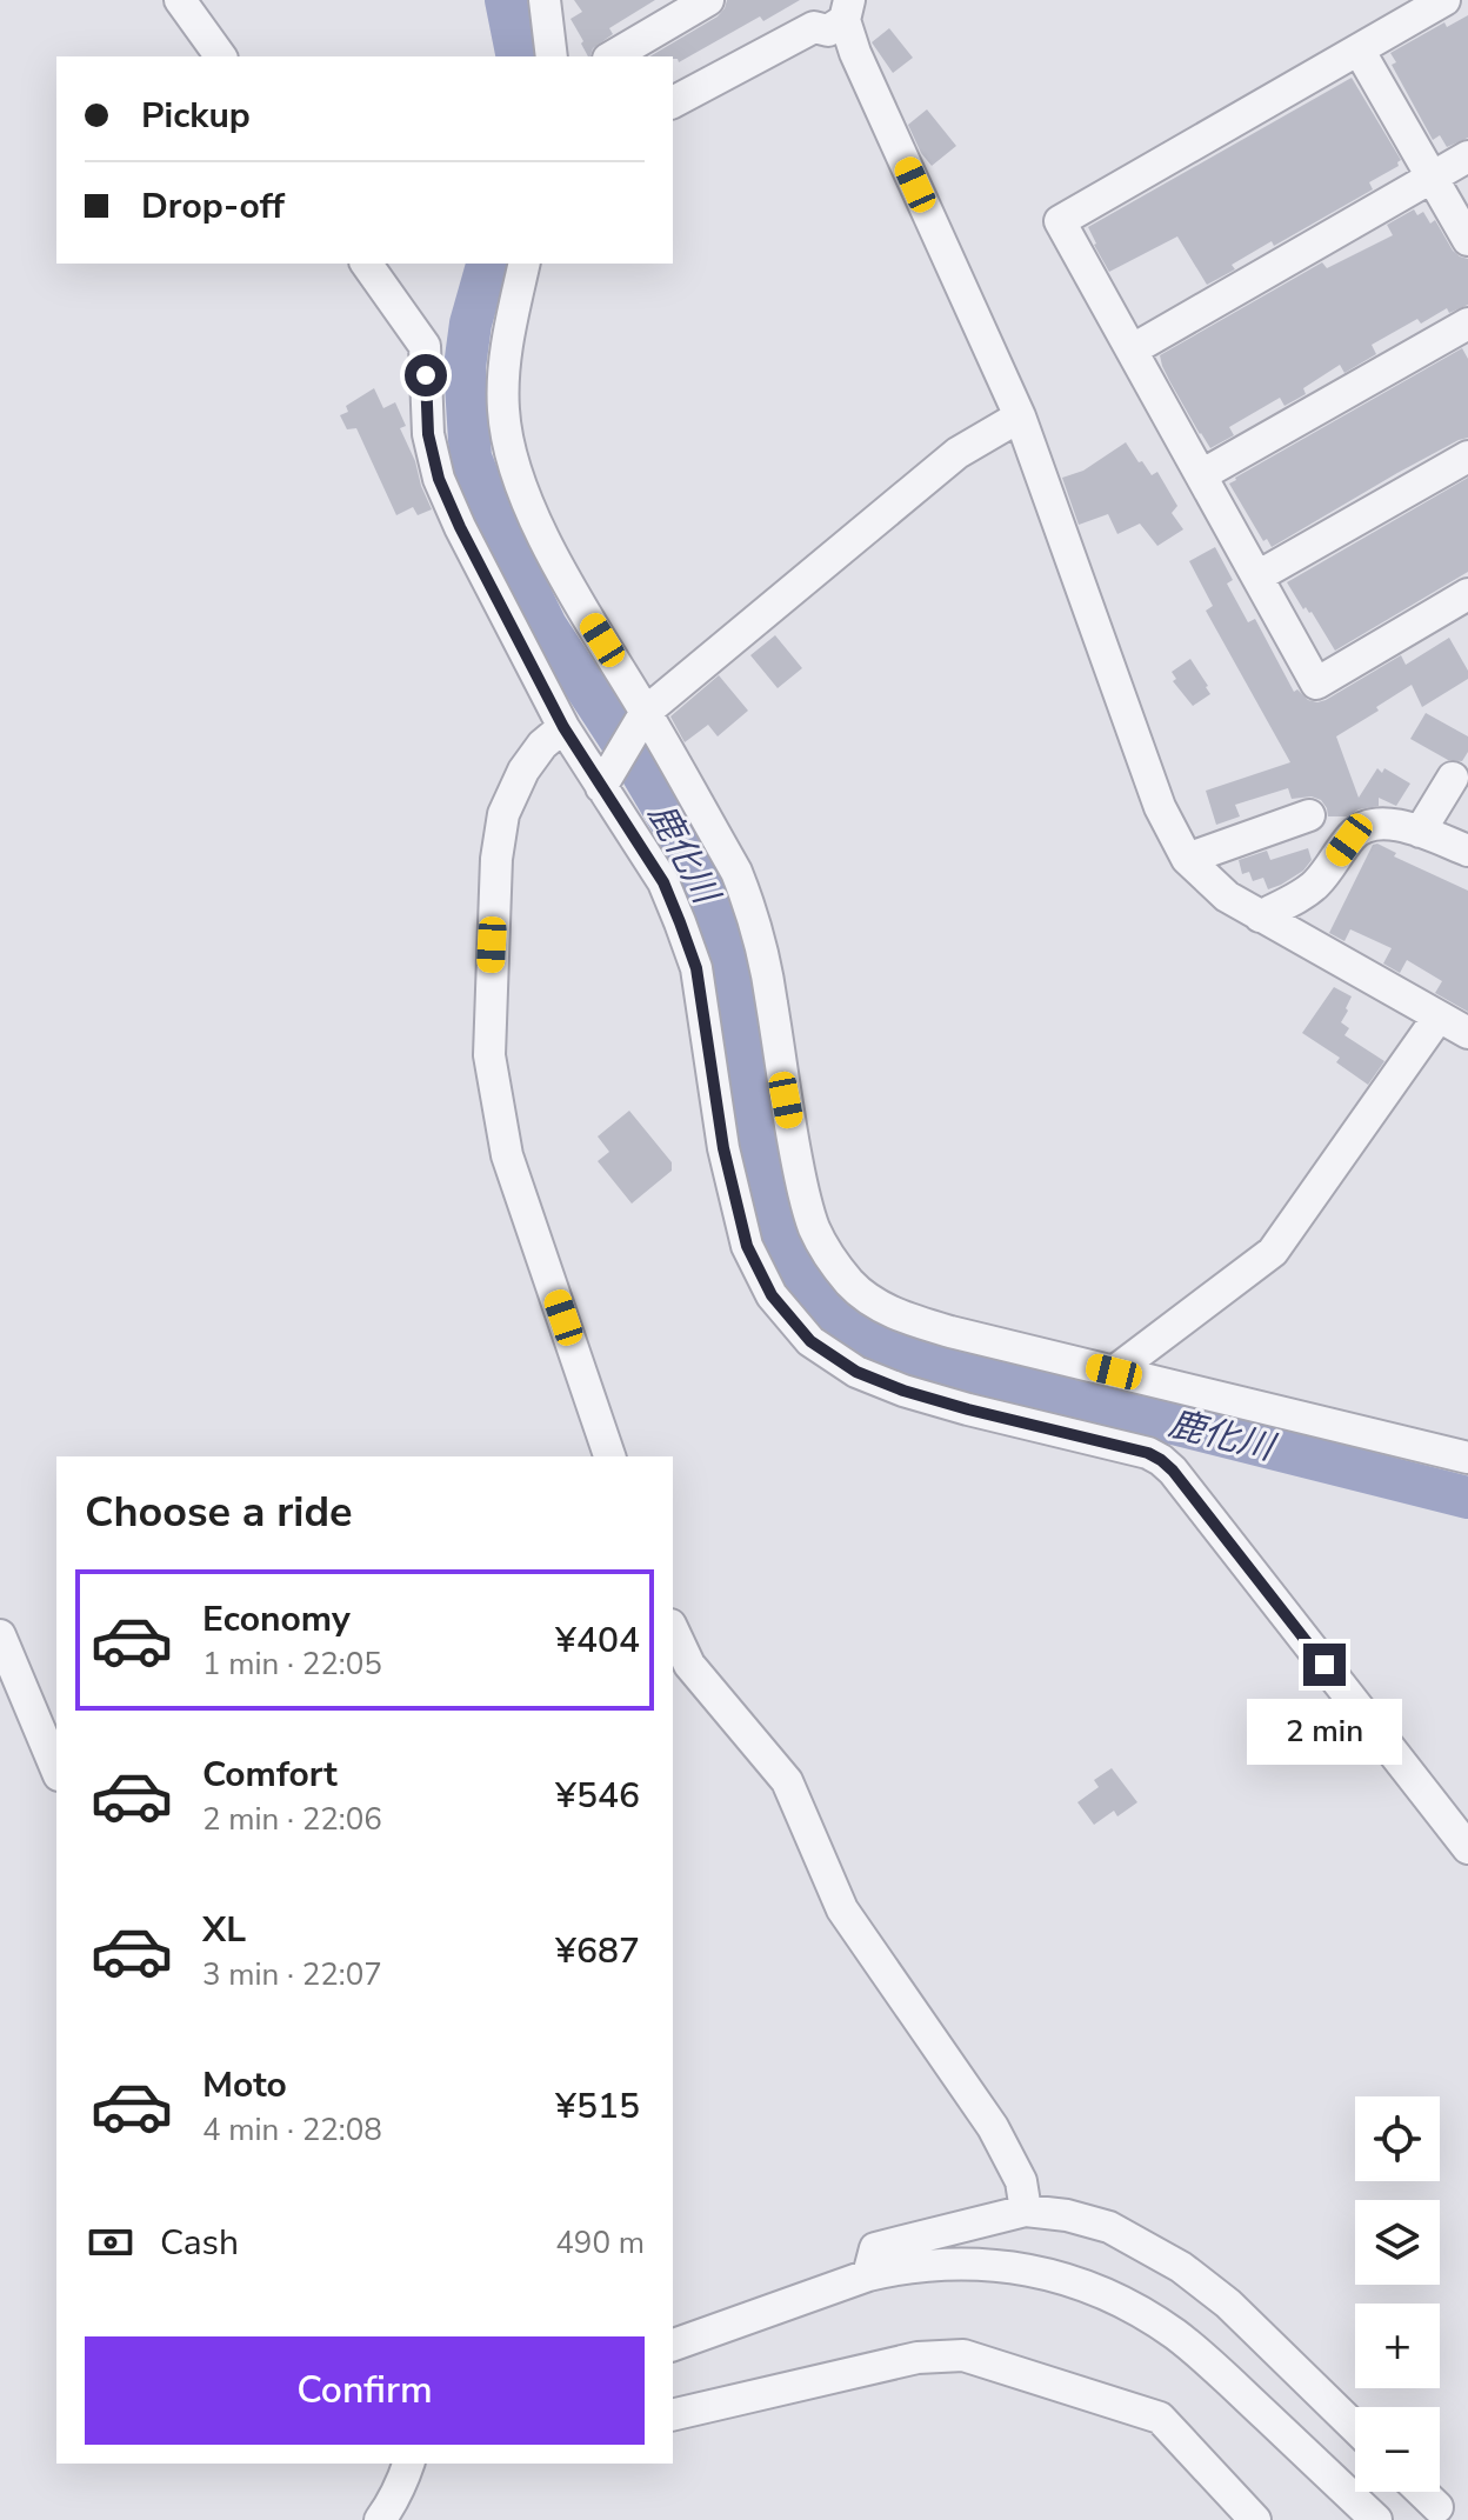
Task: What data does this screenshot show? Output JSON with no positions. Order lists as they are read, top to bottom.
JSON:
{
  "water": ["鹿化川"],
  "page": {
    "banner": ["Pickup", "Drop-off"],
    "heading": "Choose a ride",
    "list": [
      {
        "name": "Economy",
        "note": "1 min · 22:05",
        "value": "¥404"
      },
      {
        "name": "Comfort",
        "note": "2 min · 22:06",
        "value": "¥546"
      },
      {
        "name": "XL",
        "note": "3 min · 22:07",
        "value": "¥687"
      },
      {
        "name": "Moto",
        "note": "4 min · 22:08",
        "value": "¥515"
      }
    ],
    "bubble": "2 min",
    "map_buttons": ["+", "−"],
    "pay": ["Cash", "490 m"],
    "buttons": "Confirm"
  }
}
